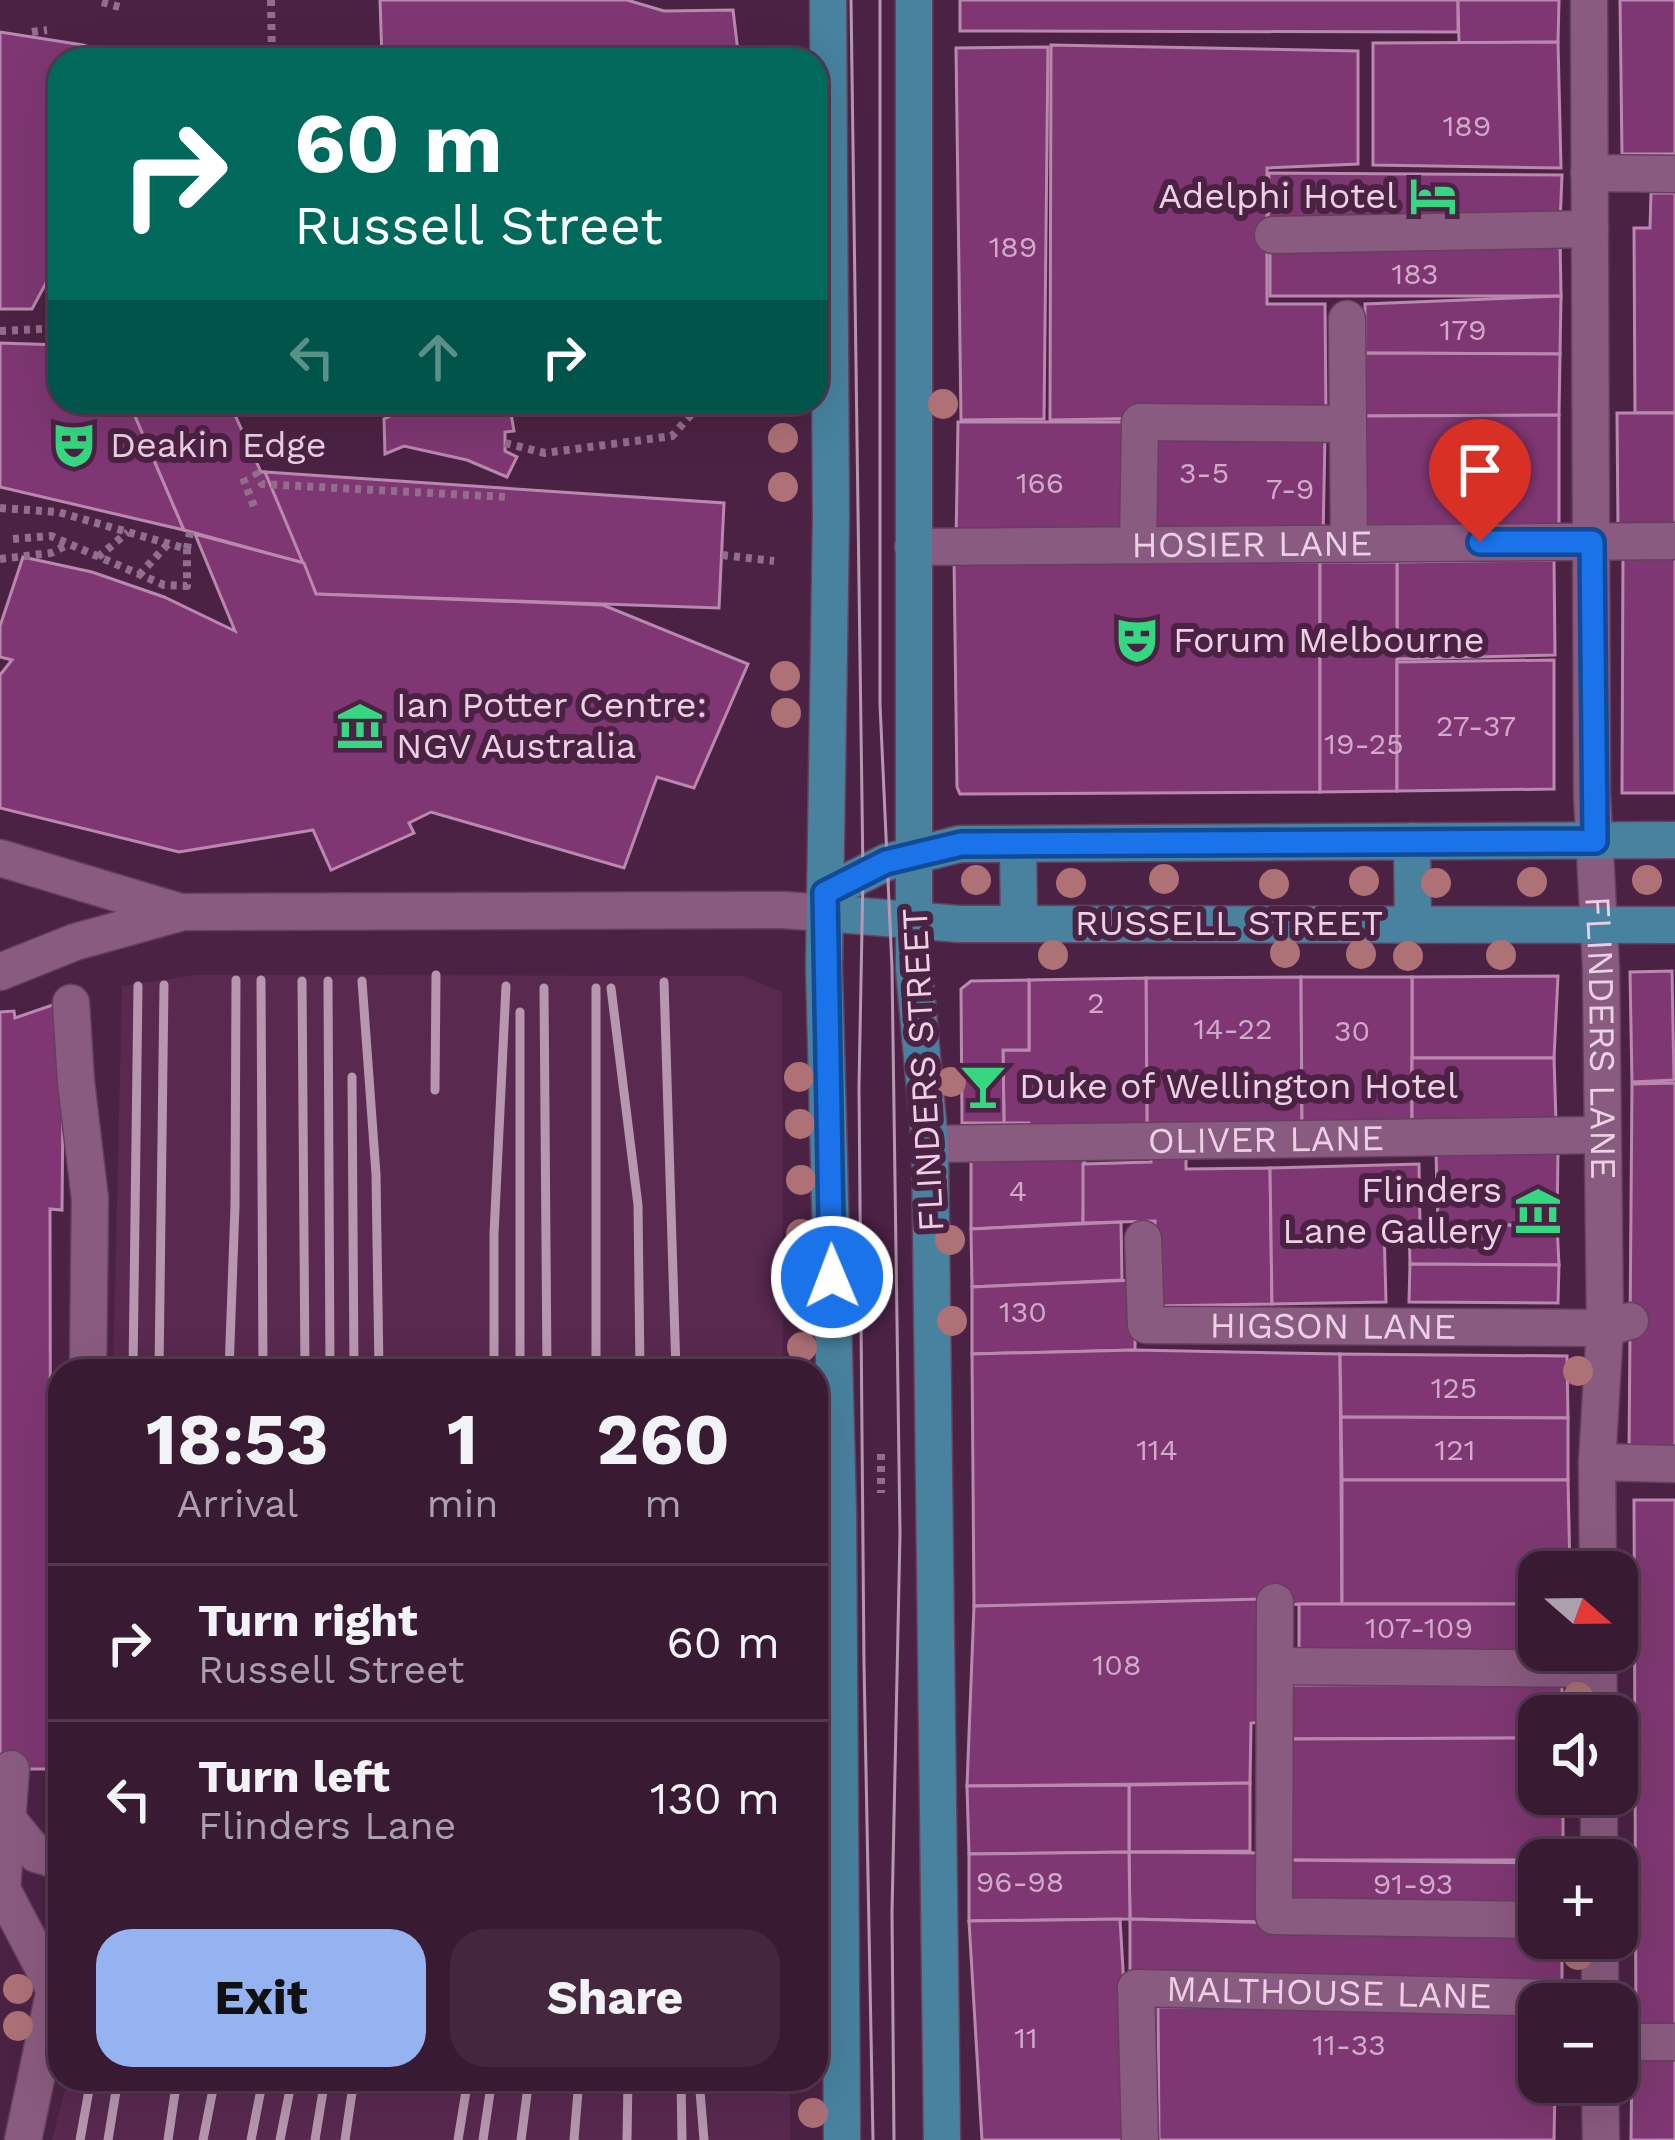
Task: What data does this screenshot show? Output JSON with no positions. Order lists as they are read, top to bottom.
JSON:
{
  "streets": {
    "main road": ["RUSSELL STREET", "FLINDERS STREET"],
    "street": [
      "HOSIER LANE",
      "FLINDERS LANE",
      "OLIVER LANE",
      "HIGSON LANE",
      "MALTHOUSE LANE"
    ]
  },
  "crossings": [
    ["HOSIER LANE", "FLINDERS LANE"],
    ["HOSIER LANE", "FLINDERS STREET"],
    ["RUSSELL STREET", "FLINDERS LANE"],
    ["RUSSELL STREET", "FLINDERS STREET"],
    ["FLINDERS LANE", "OLIVER LANE"],
    ["FLINDERS LANE", "HIGSON LANE"],
    ["FLINDERS STREET", "OLIVER LANE"]
  ],
  "places": {
    "hotel": ["Adelphi Hotel"],
    "theatre": ["Deakin Edge", "Forum Melbourne"],
    "museum": ["Ian Potter Centre: NGV Australia", "Flinders Lane Gallery"],
    "bar": ["Duke of Wellington Hotel"]
  },
  "house_numbers": [
    "189",
    "189",
    "183",
    "179",
    "3-5",
    "166",
    "7-9",
    "27-37",
    "19-25",
    "2",
    "14-22",
    "30",
    "4",
    "130",
    "125",
    "114",
    "121",
    "107-109",
    "108",
    "96-98",
    "91-93",
    "11",
    "11-33"
  ],
  "north": "right",
  "page": {
    "turn": ["60 m", "Russell Street"],
    "eta": [
      "18:53",
      "Arrival",
      "1",
      "min",
      "260",
      "m"
    ],
    "map_buttons": ["+", "−"],
    "list": [
      {
        "name": "Turn right",
        "note": "Russell Street",
        "value": "60 m"
      },
      {
        "name": "Turn left",
        "note": "Flinders Lane",
        "value": "130 m"
      }
    ],
    "buttons": ["Exit", "Share"]
  }
}
